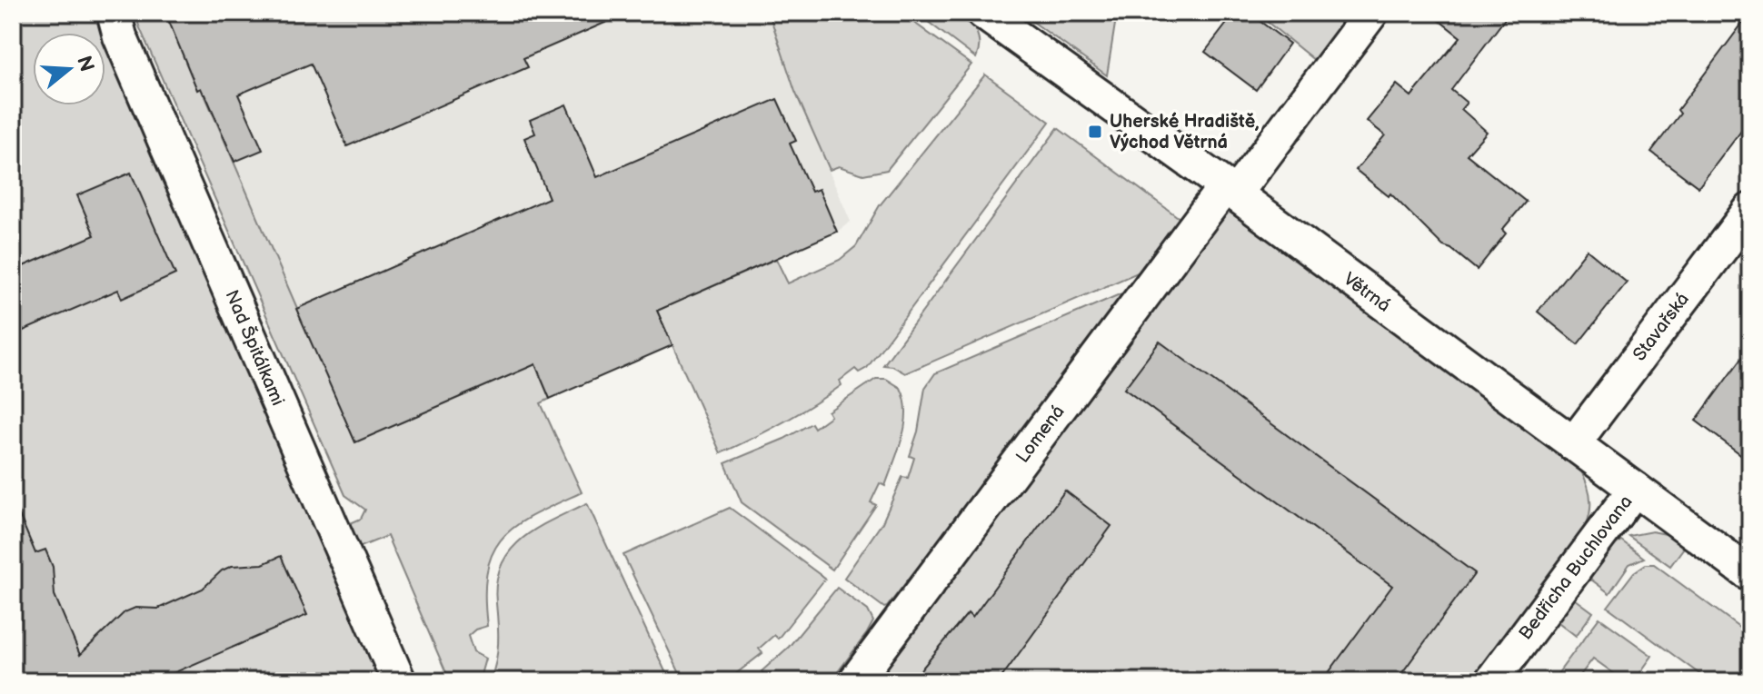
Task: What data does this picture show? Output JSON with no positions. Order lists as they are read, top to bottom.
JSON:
{
  "streets": {
    "street": [
      "Větrná",
      "Stavařská",
      "Nad Špitálkami",
      "Lomená",
      "Bedřicha Buchlovana"
    ]
  },
  "crossings": [
    ["Větrná", "Stavařská"],
    ["Větrná", "Lomená"],
    ["Větrná", "Bedřicha Buchlovana"]
  ],
  "places": {
    "transit": ["Uherské Hradiště, Východ Větrná"]
  },
  "north": "right"
}
